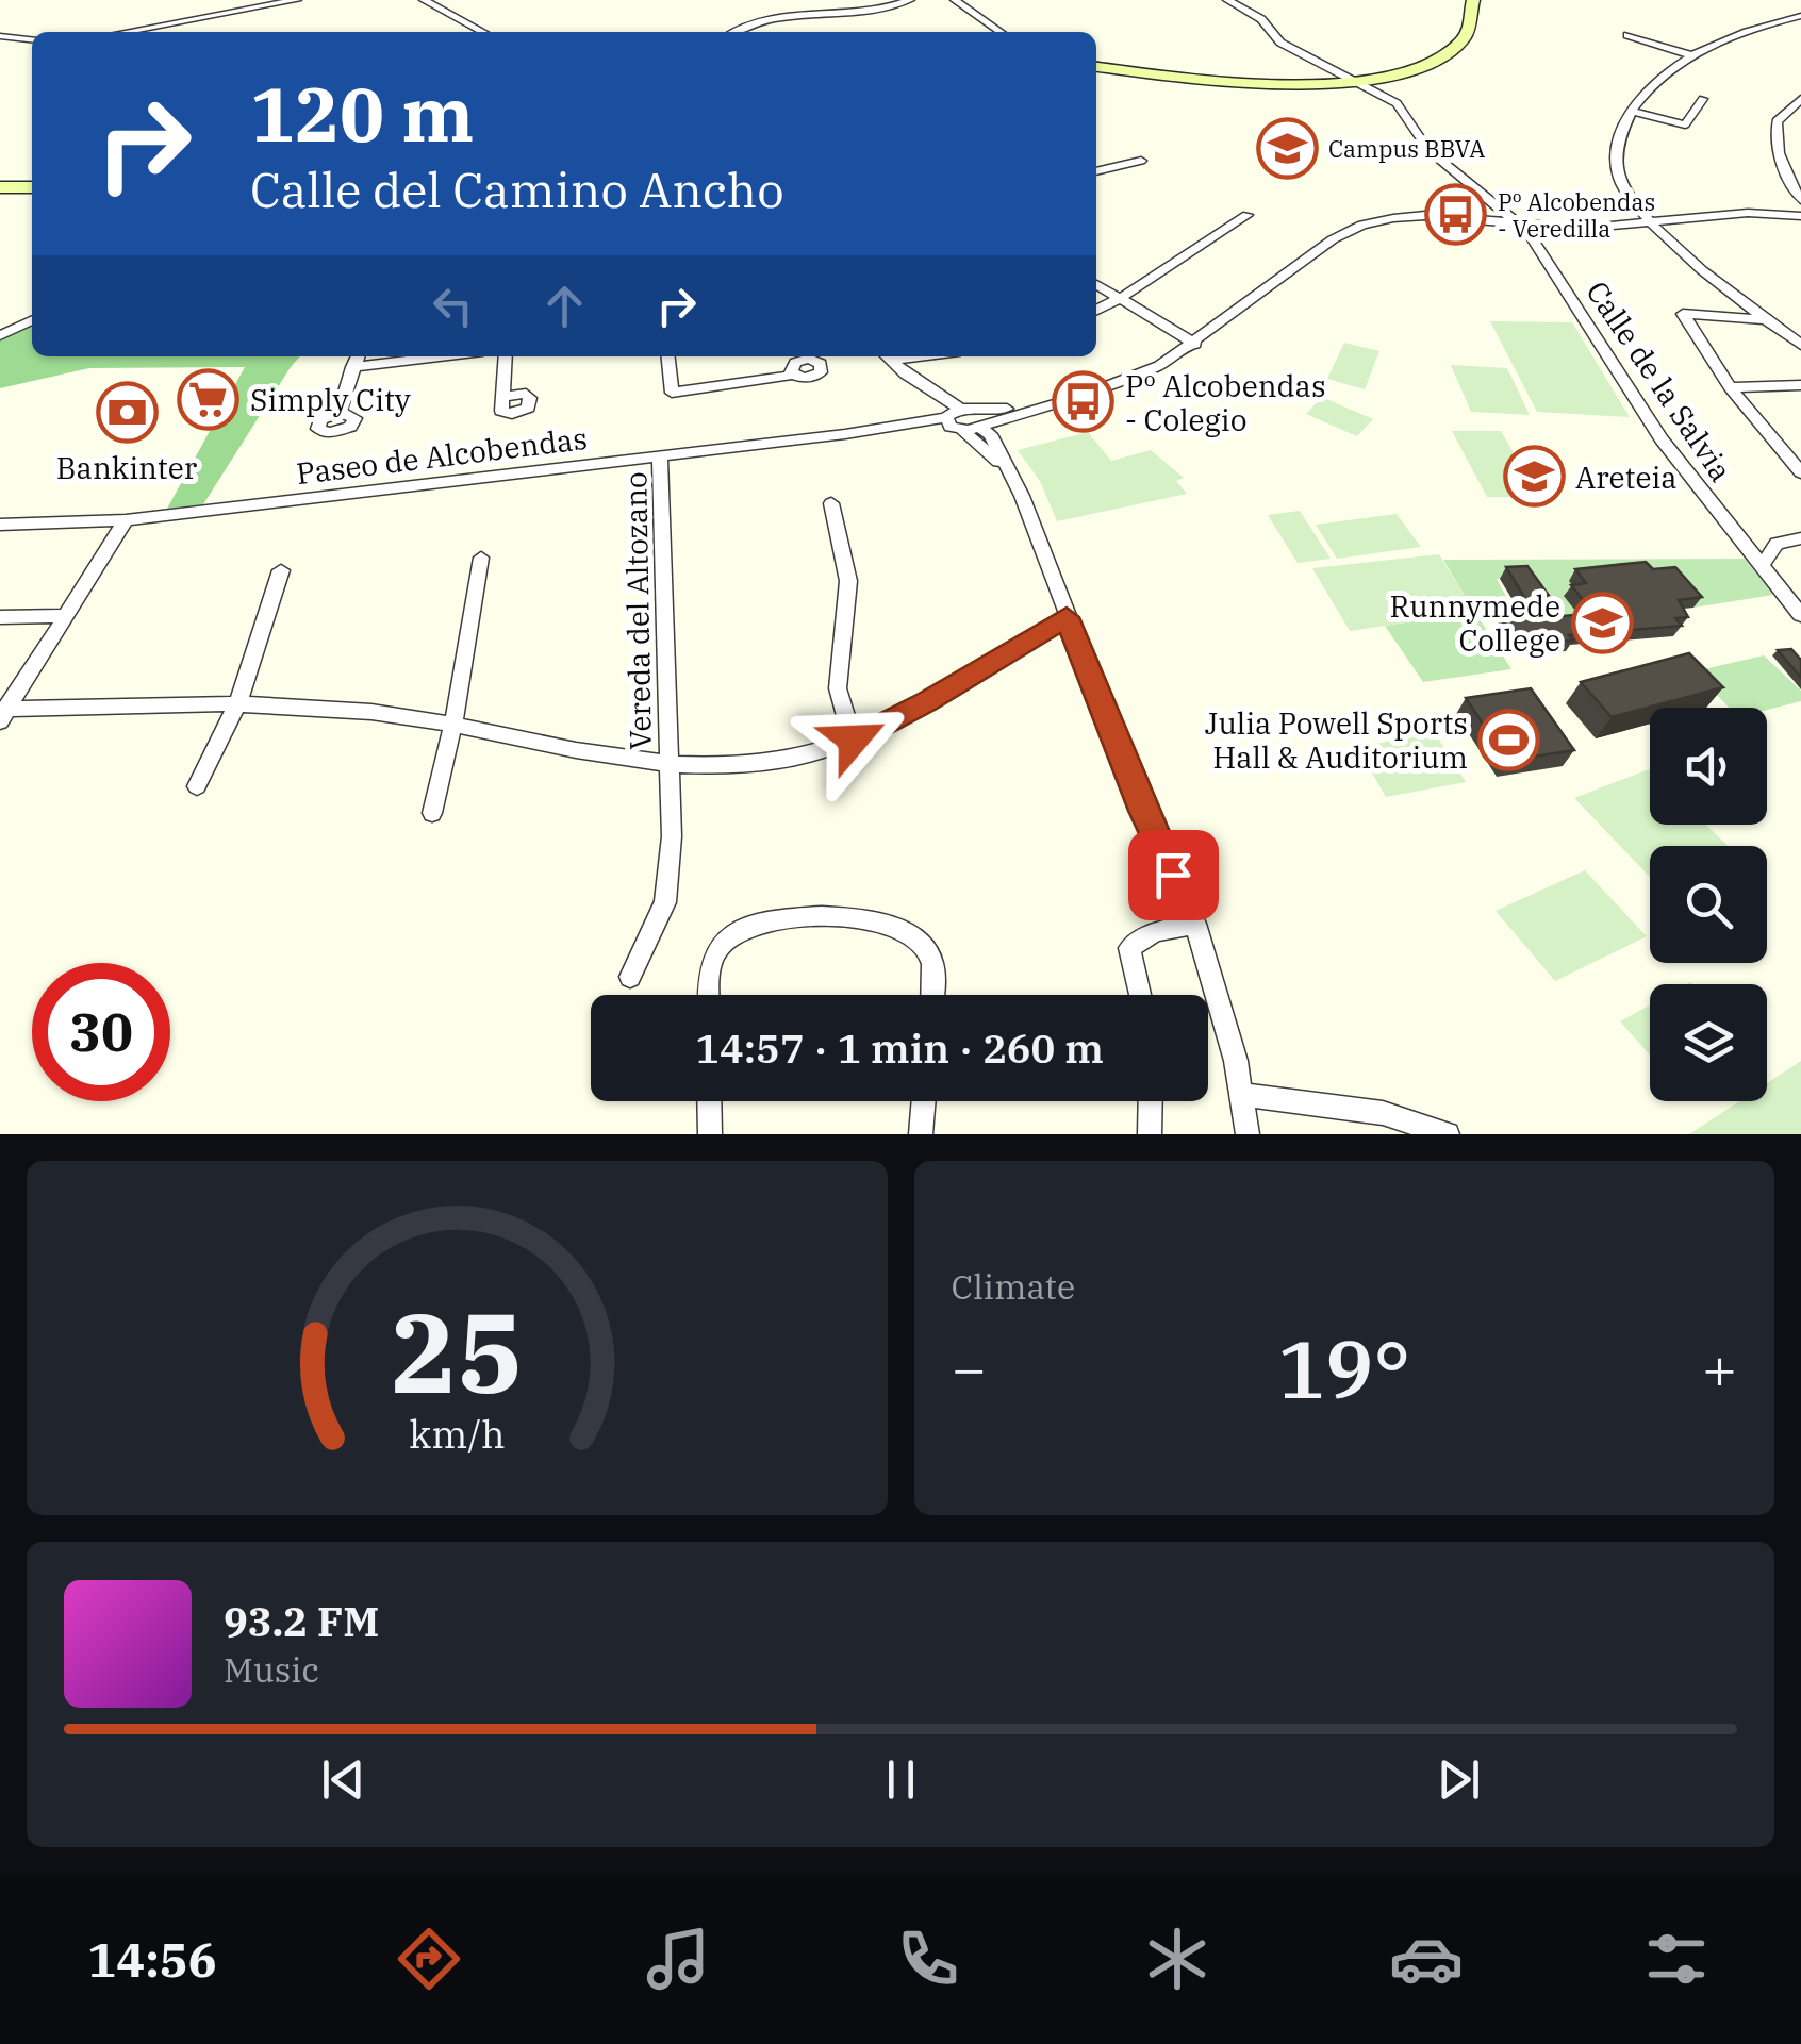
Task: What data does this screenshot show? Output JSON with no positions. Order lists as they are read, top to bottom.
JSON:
{
  "streets": {
    "street": ["Calle de la Salvia", "Paseo de Alcobendas", "Vereda del Altozano"]
  },
  "crossings": [
    ["Calle de la Salvia", "Paseo de Alcobendas"],
    ["Paseo de Alcobendas", "Vereda del Altozano"]
  ],
  "places": {
    "school or university": ["Campus BBVA", "Areteia", "Runnymede College"],
    "bus stop": ["Pº Alcobendas - Veredilla", "Pº Alcobendas - Colegio"],
    "supermarket": ["Simply City"],
    "bank": ["Bankinter"],
    "sports": ["Julia Powell Sports Hall & Auditorium"]
  },
  "page": {
    "turn": ["120 m", "Calle del Camino Ancho"],
    "limit": "30",
    "trip": "14:57 · 1 min · 260 m",
    "tile": "Climate",
    "heat": ["−", "19°", "+"],
    "song": ["93.2 FM", "Music"],
    "tabs": "14:56",
    "gauge": ["25", "km/h"]
  }
}
